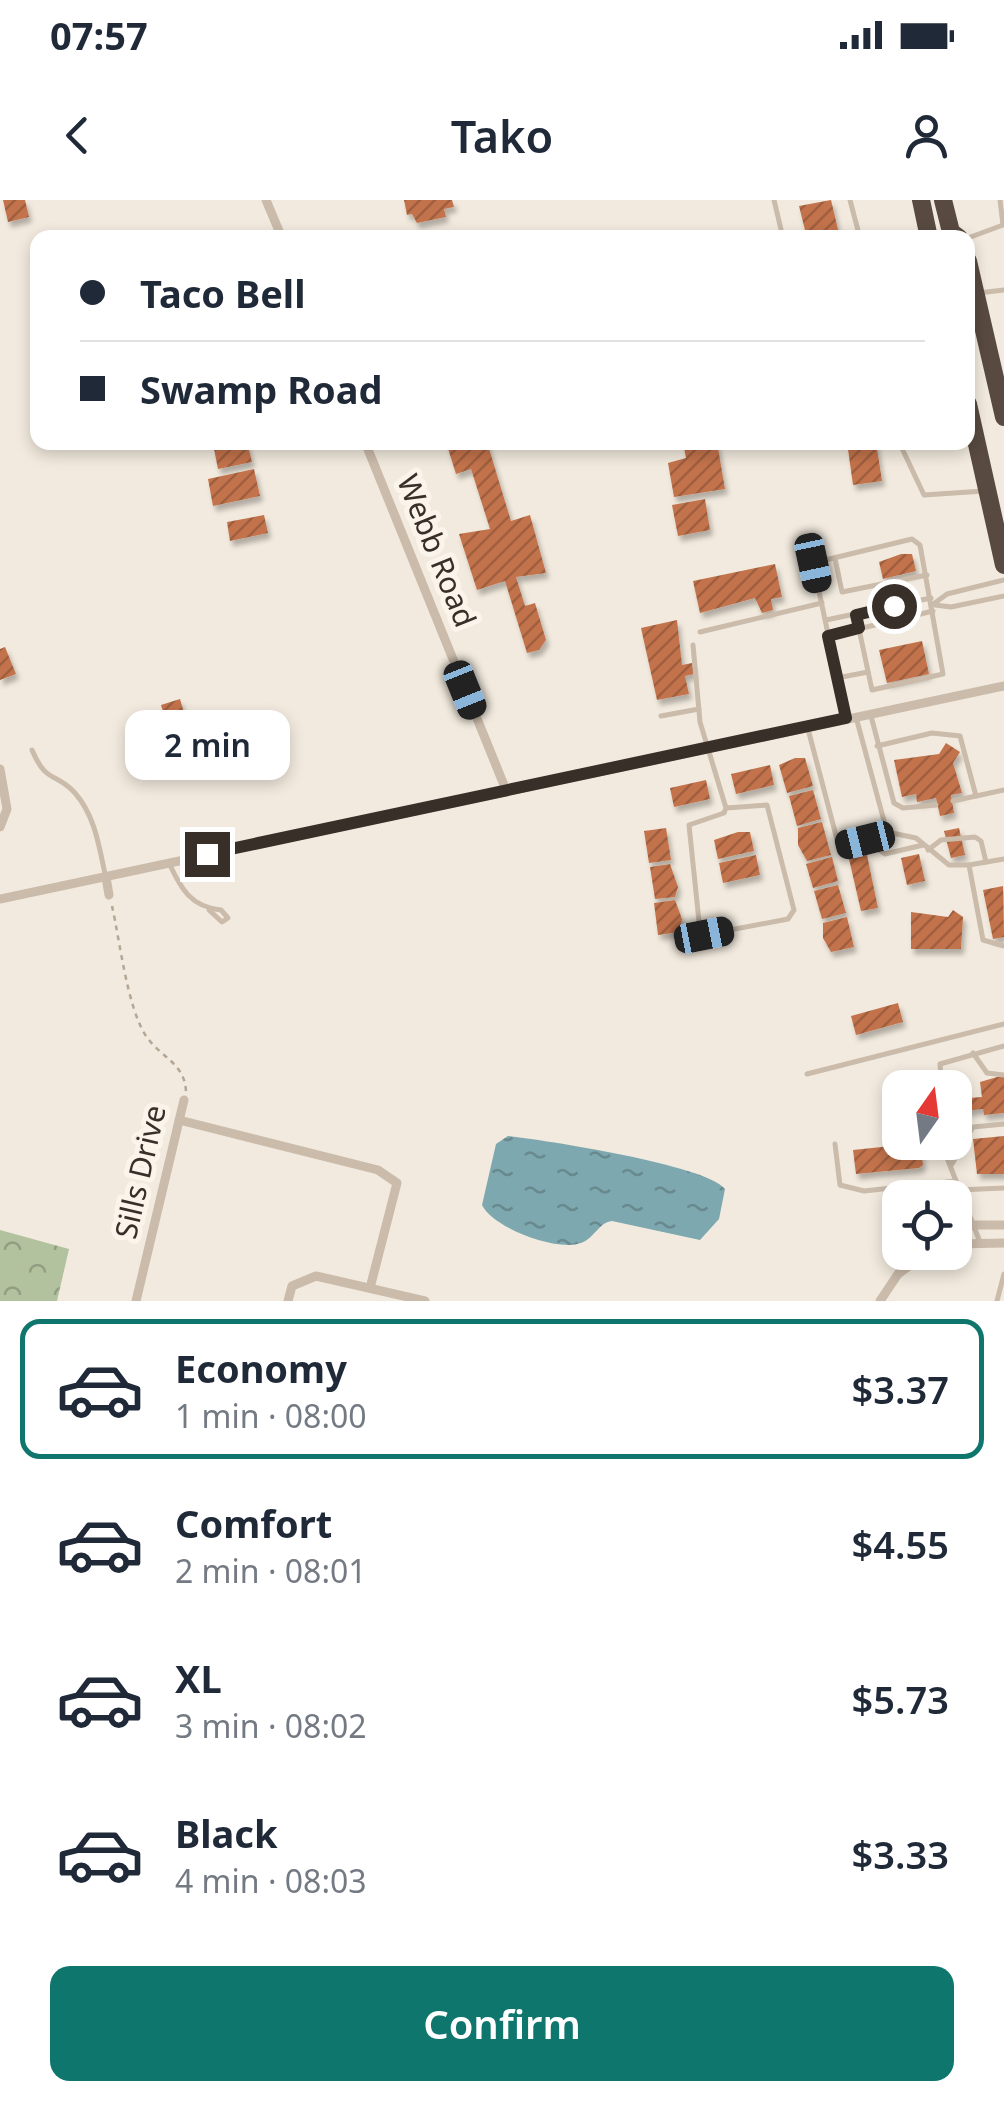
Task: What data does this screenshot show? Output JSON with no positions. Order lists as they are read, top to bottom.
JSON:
{
  "streets": {
    "street": ["Webb Road", "Sills Drive"]
  },
  "north": "top",
  "page": {
    "status": "07:57",
    "header": "Tako",
    "banner": ["Taco Bell", "Swamp Road"],
    "bubble": "2 min",
    "list": [
      {
        "name": "Economy",
        "note": "1 min · 08:00",
        "value": "$3.37"
      },
      {
        "name": "Comfort",
        "note": "2 min · 08:01",
        "value": "$4.55"
      },
      {
        "name": "XL",
        "note": "3 min · 08:02",
        "value": "$5.73"
      },
      {
        "name": "Black",
        "note": "4 min · 08:03",
        "value": "$3.33"
      }
    ],
    "buttons": "Confirm"
  }
}
